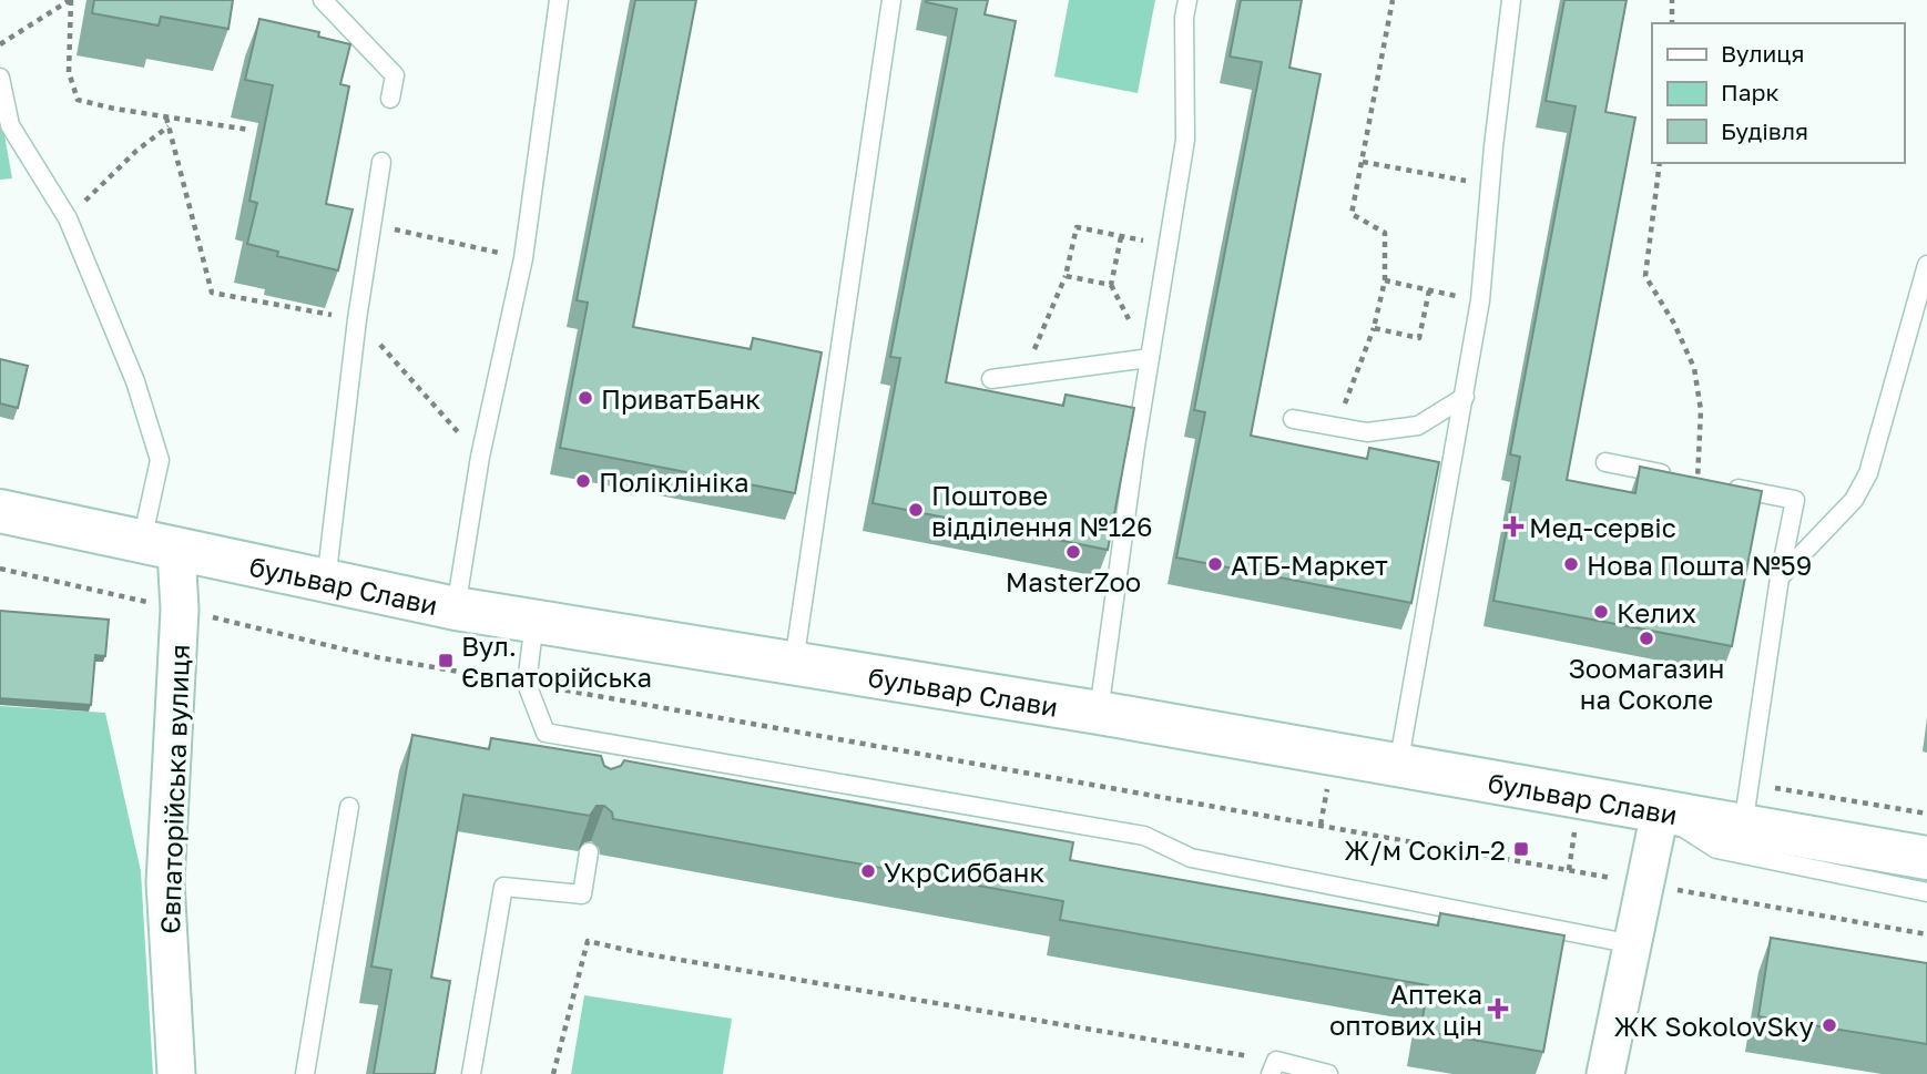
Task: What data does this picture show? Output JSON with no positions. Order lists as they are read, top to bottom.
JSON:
{
  "streets": {
    "street": ["бульвар Слави", "Євпаторійська вулиця"]
  },
  "crossings": [
    ["бульвар Слави", "Євпаторійська вулиця"]
  ],
  "places": {
    "other": [
      "ПриватБанк",
      "Поліклініка",
      "Поштове відділення №126",
      "MasterZoo",
      "АТБ-Маркет",
      "Нова Пошта №59",
      "Келих",
      "Зоомагазин на Соколе",
      "УкрСиббанк",
      "ЖК SokolovSky"
    ],
    "health": ["Мед-сервіс", "Аптека оптових цін"],
    "transit": ["Вул. Євпаторійська", "Ж/м Сокіл-2"]
  },
  "legend": ["Вулиця", "Парк", "Будівля"]
}
